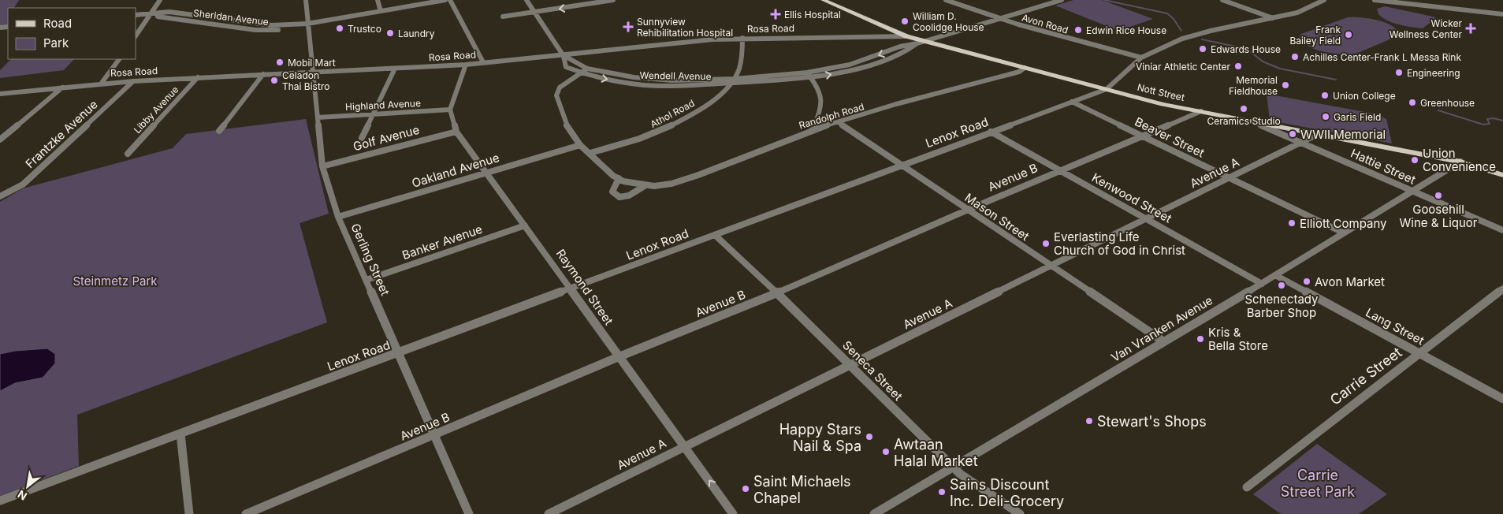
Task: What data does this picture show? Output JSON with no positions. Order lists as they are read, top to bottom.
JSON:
{
  "streets": {
    "main road": ["Nott Street"],
    "street": [
      "Sheridan Avenue",
      "Avon Road",
      "Rosa Road",
      "Wendell Avenue",
      "Highland Avenue",
      "Libby Avenue",
      "Athol Road",
      "Randolph Road",
      "Lenox Road",
      "Frantzke Avenue",
      "Beaver Street",
      "Golf Avenue",
      "Hattie Street",
      "Oakland Avenue",
      "Avenue A",
      "Avenue B",
      "Kenwood Street",
      "Mason Street",
      "Banker Avenue",
      "Gerling Street",
      "Raymond Street",
      "Lang Street",
      "Van Vranken Avenue",
      "Seneca Street",
      "Carrie Street"
    ]
  },
  "crossings": [
    ["Sheridan Avenue", "Gerling Street"],
    ["Avon Road", "Wendell Avenue"],
    ["Avon Road", "Lenox Road"],
    ["Rosa Road", "Wendell Avenue"],
    ["Rosa Road", "Nott Street"],
    ["Rosa Road", "Libby Avenue"],
    ["Rosa Road", "Athol Road"],
    ["Rosa Road", "Frantzke Avenue"],
    ["Rosa Road", "Gerling Street"],
    ["Wendell Avenue", "Nott Street"],
    ["Wendell Avenue", "Athol Road"],
    ["Wendell Avenue", "Randolph Road"],
    ["Nott Street", "Randolph Road"],
    ["Nott Street", "Lenox Road"],
    ["Nott Street", "Hattie Street"],
    ["Nott Street", "Avenue A"],
    ["Nott Street", "Avenue B"],
    ["Nott Street", "Van Vranken Avenue"],
    ["Highland Avenue", "Gerling Street"],
    ["Highland Avenue", "Raymond Street"],
    ["Athol Road", "Randolph Road"],
    ["Randolph Road", "Oakland Avenue"],
    ["Randolph Road", "Mason Street"],
    ["Lenox Road", "Beaver Street"],
    ["Lenox Road", "Kenwood Street"],
    ["Lenox Road", "Mason Street"],
    ["Lenox Road", "Gerling Street"],
    ["Lenox Road", "Raymond Street"],
    ["Lenox Road", "Seneca Street"],
    ["Beaver Street", "Avenue A"],
    ["Beaver Street", "Avenue B"],
    ["Beaver Street", "Van Vranken Avenue"],
    ["Golf Avenue", "Gerling Street"],
    ["Golf Avenue", "Raymond Street"],
    ["Hattie Street", "Avenue A"],
    ["Hattie Street", "Van Vranken Avenue"],
    ["Oakland Avenue", "Gerling Street"],
    ["Oakland Avenue", "Raymond Street"],
    ["Avenue A", "Kenwood Street"],
    ["Avenue A", "Mason Street"],
    ["Avenue A", "Raymond Street"],
    ["Avenue A", "Seneca Street"],
    ["Avenue B", "Kenwood Street"],
    ["Avenue B", "Mason Street"],
    ["Avenue B", "Gerling Street"],
    ["Avenue B", "Raymond Street"],
    ["Avenue B", "Seneca Street"],
    ["Kenwood Street", "Van Vranken Avenue"],
    ["Mason Street", "Van Vranken Avenue"],
    ["Banker Avenue", "Gerling Street"],
    ["Banker Avenue", "Raymond Street"],
    ["Lang Street", "Van Vranken Avenue"],
    ["Lang Street", "Carrie Street"],
    ["Van Vranken Avenue", "Seneca Street"]
  ],
  "parks": ["Steinmetz Park", "Carrie Street Park"],
  "places": {
    "health": ["Ellis Hospital", "Sunnyview Rehibilitation Hospital", "Wicker Wellness Center"],
    "other": [
      "William D. Coolidge House",
      "Trustco",
      "Edwin Rice House",
      "Laundry",
      "Frank Bailey Field",
      "Edwards House",
      "Achilles Center-Frank L Messa Rink",
      "Mobil Mart",
      "Viniar Athletic Center",
      "Engineering",
      "Celadon Thai Bistro",
      "Memorial Fieldhouse",
      "Union College",
      "Greenhouse",
      "Ceramics Studio",
      "Garis Field",
      "WWII Memorial",
      "Union Convenience",
      "Goosehill Wine & Liquor",
      "Elliott Company",
      "Everlasting Life Church of God in Christ",
      "Avon Market",
      "Schenectady Barber Shop",
      "Kris & Bella Store",
      "Stewart's Shops",
      "Happy Stars Nail & Spa",
      "Awtaan Halal Market",
      "Saint Michaels Chapel",
      "Sains Discount Inc. Deli-Grocery"
    ]
  },
  "legend": ["Road", "Park"],
  "north": "bottom left"
}
